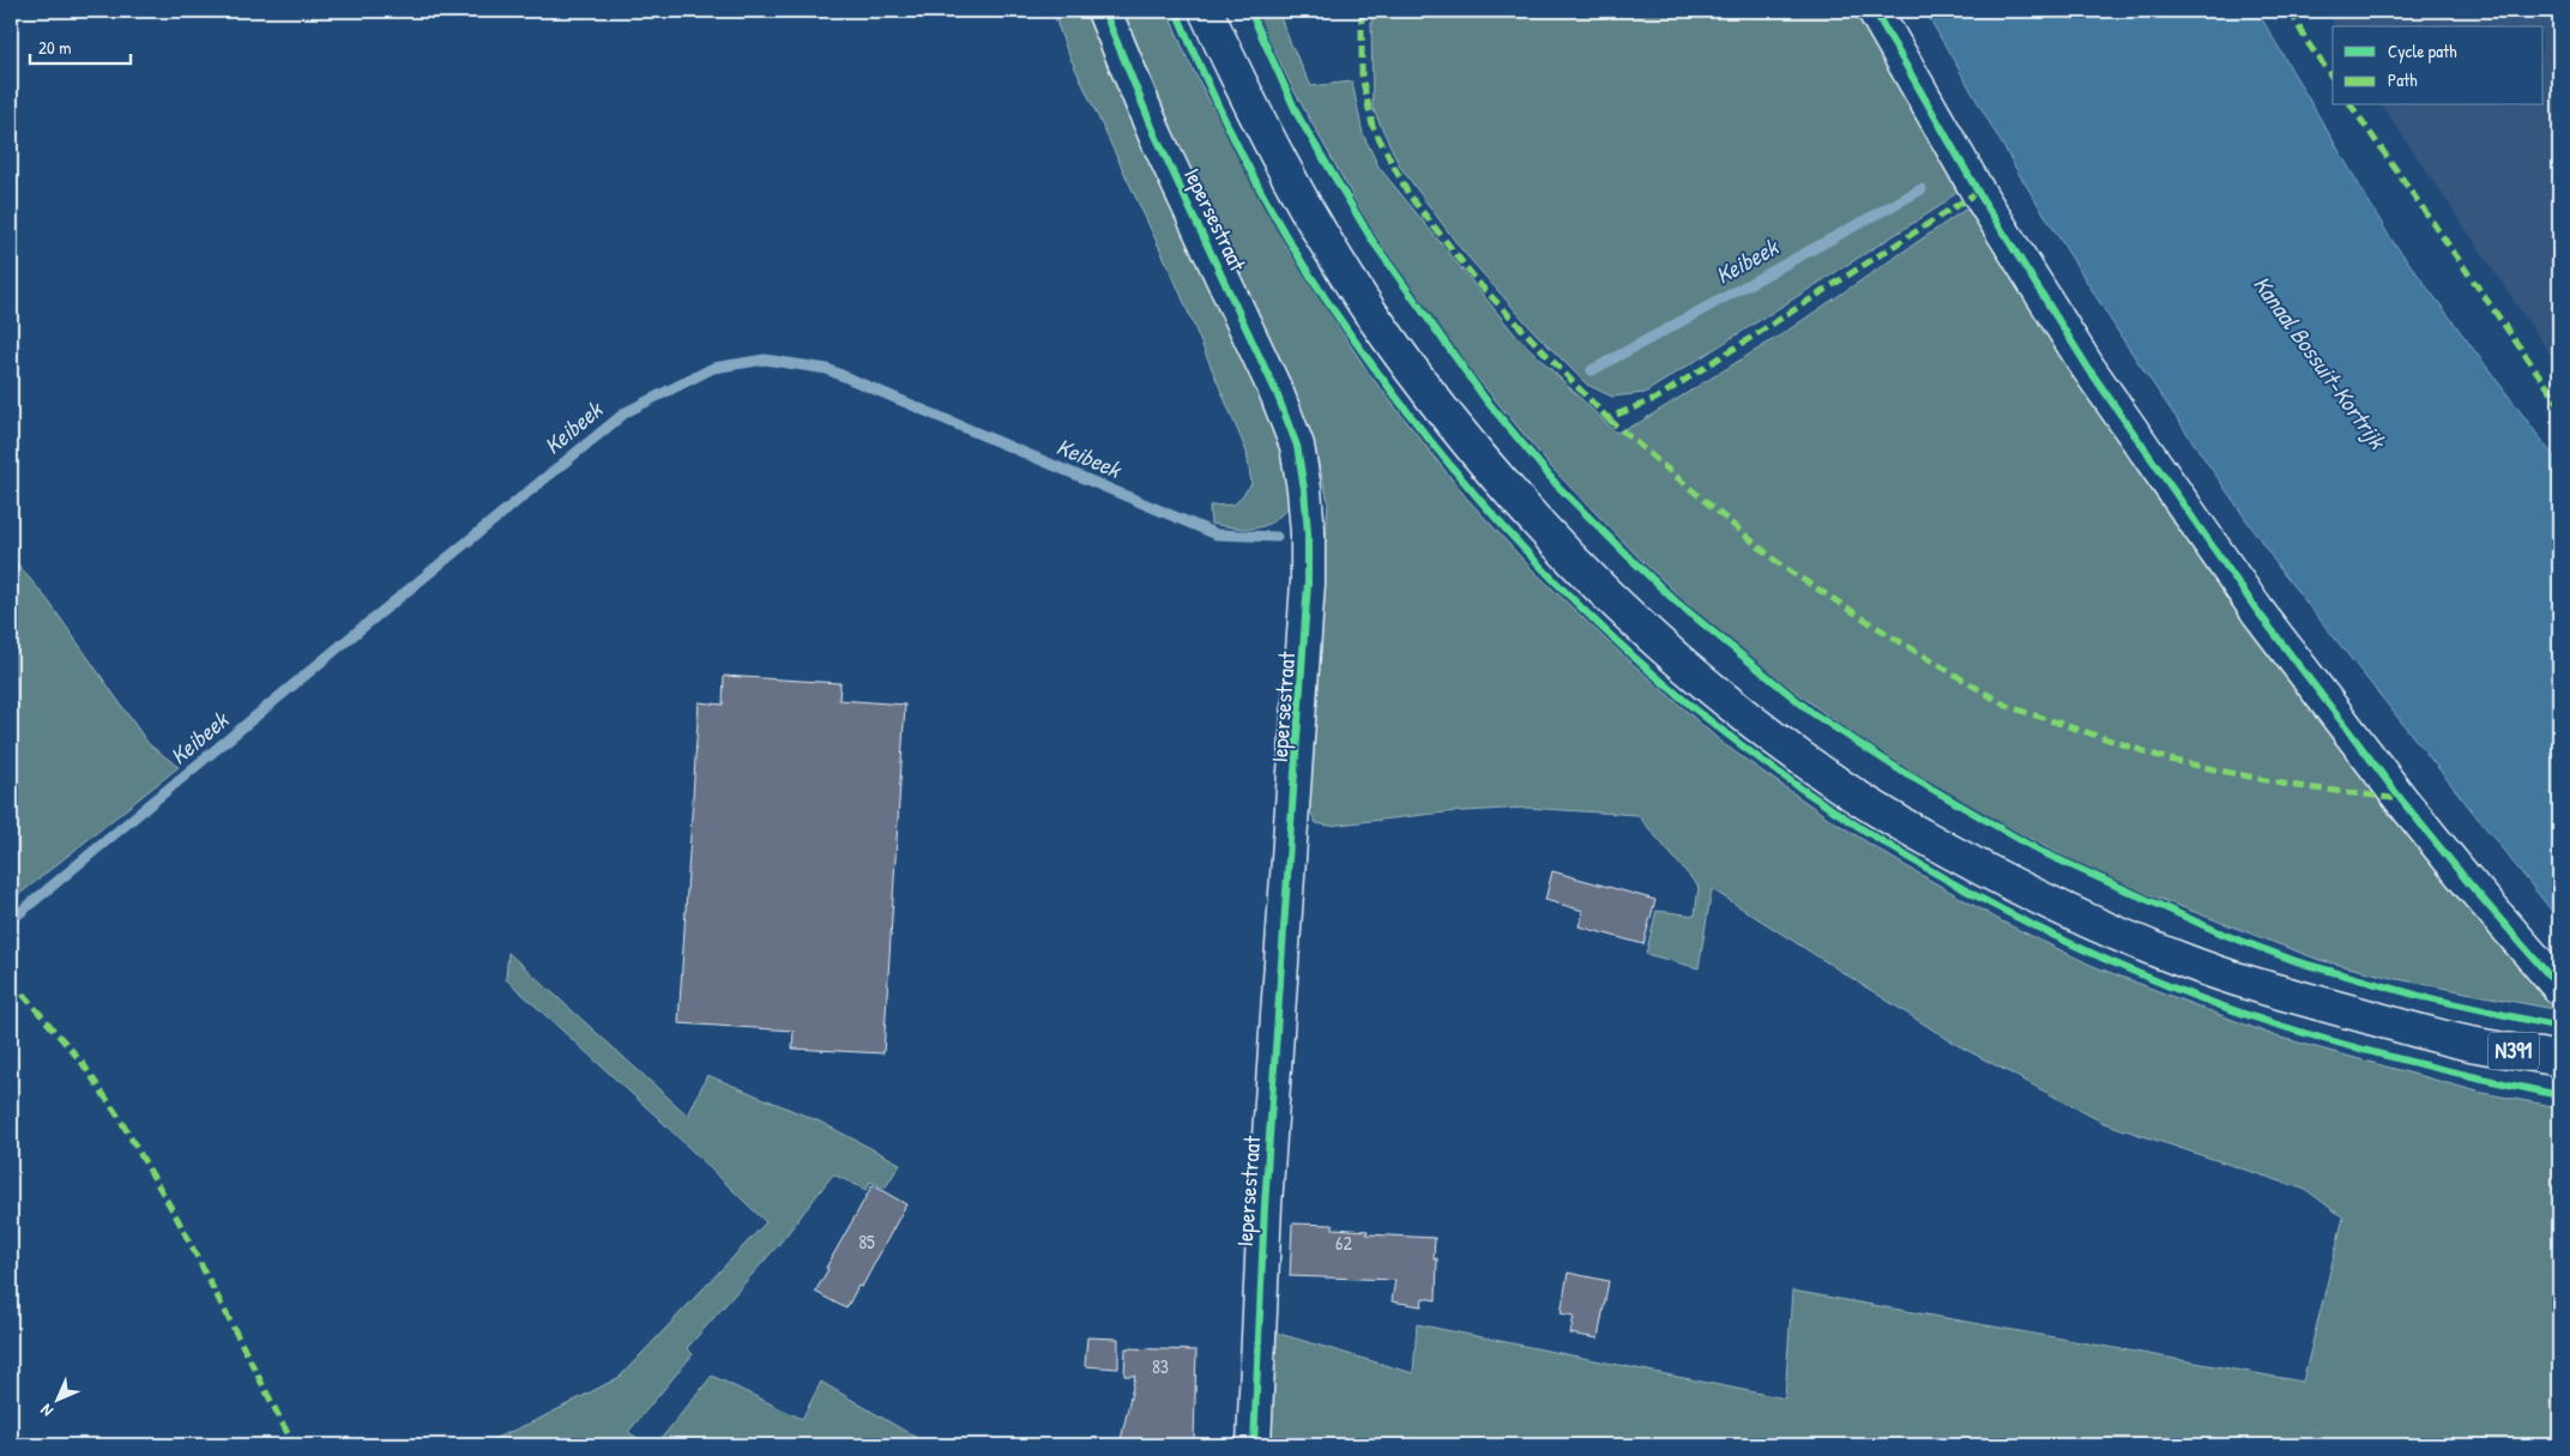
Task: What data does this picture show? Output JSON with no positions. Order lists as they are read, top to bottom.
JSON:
{
  "streets": {
    "street": ["Iepersestraat", "N391"]
  },
  "water": ["Keibeek", "Kanaal Bossuit-Kortrijk"],
  "house_numbers": ["85", "62", "83"],
  "legend": ["Cycle path", "Path"],
  "scale_bar": "20 m",
  "north": "bottom left"
}
